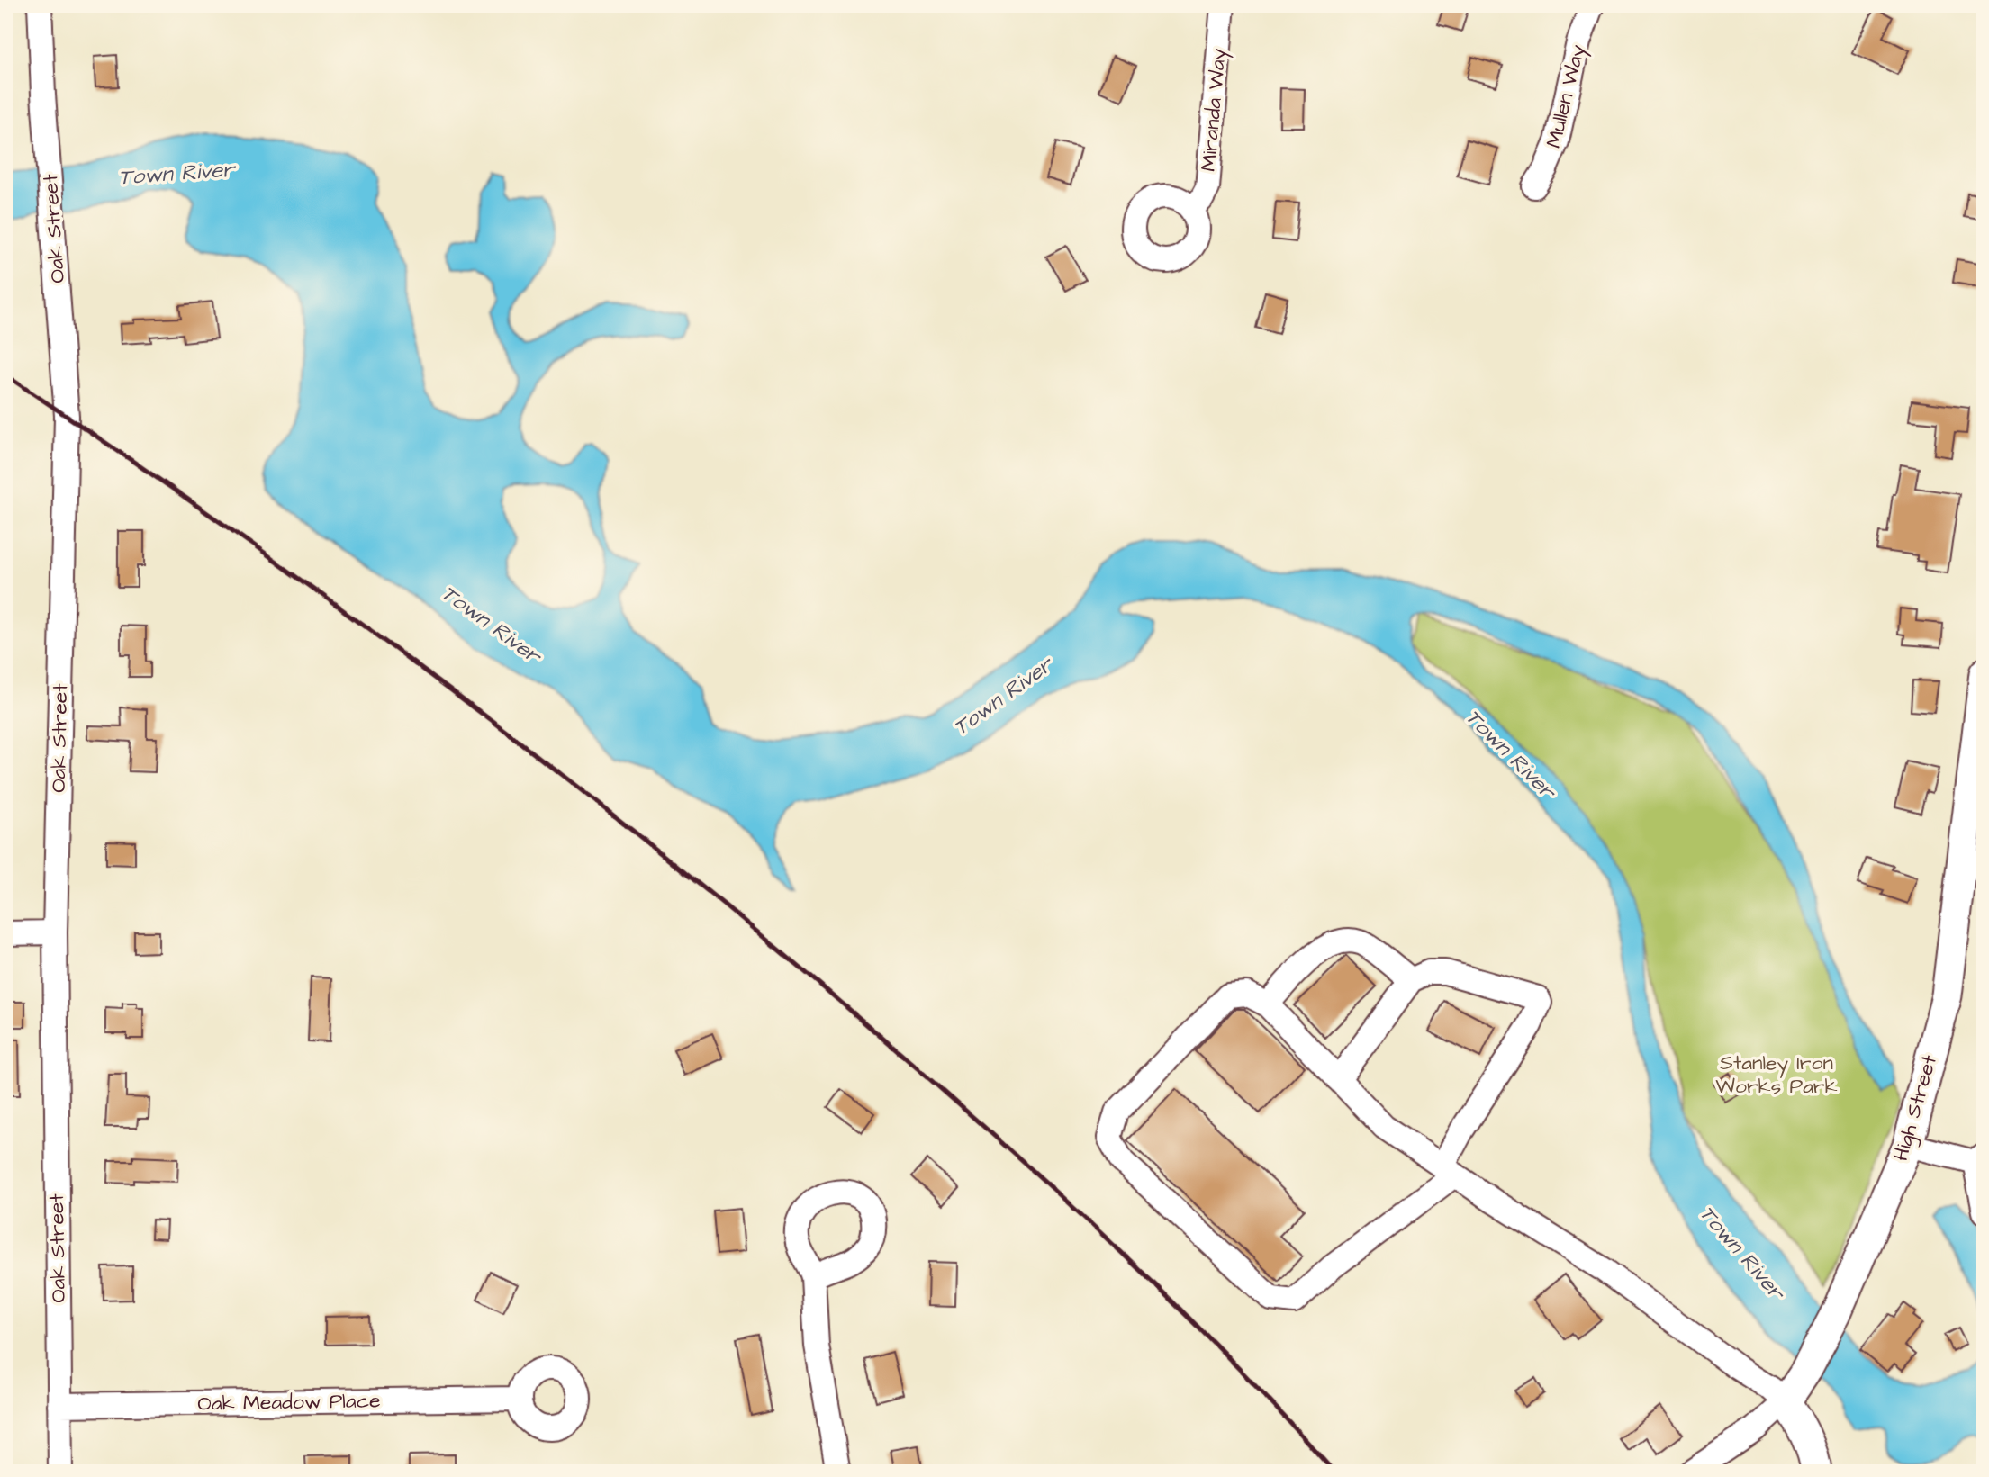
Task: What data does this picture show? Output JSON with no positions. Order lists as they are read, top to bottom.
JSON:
{
  "streets": {
    "main road": ["High Street"],
    "street": [
      "Mullen Way",
      "Miranda Way",
      "Oak Street",
      "Oak Meadow Place"
    ]
  },
  "crossings": [
    ["Oak Street", "Oak Meadow Place"]
  ],
  "water": ["Town River"],
  "parks": ["Stanley Iron Works Park"]
}
